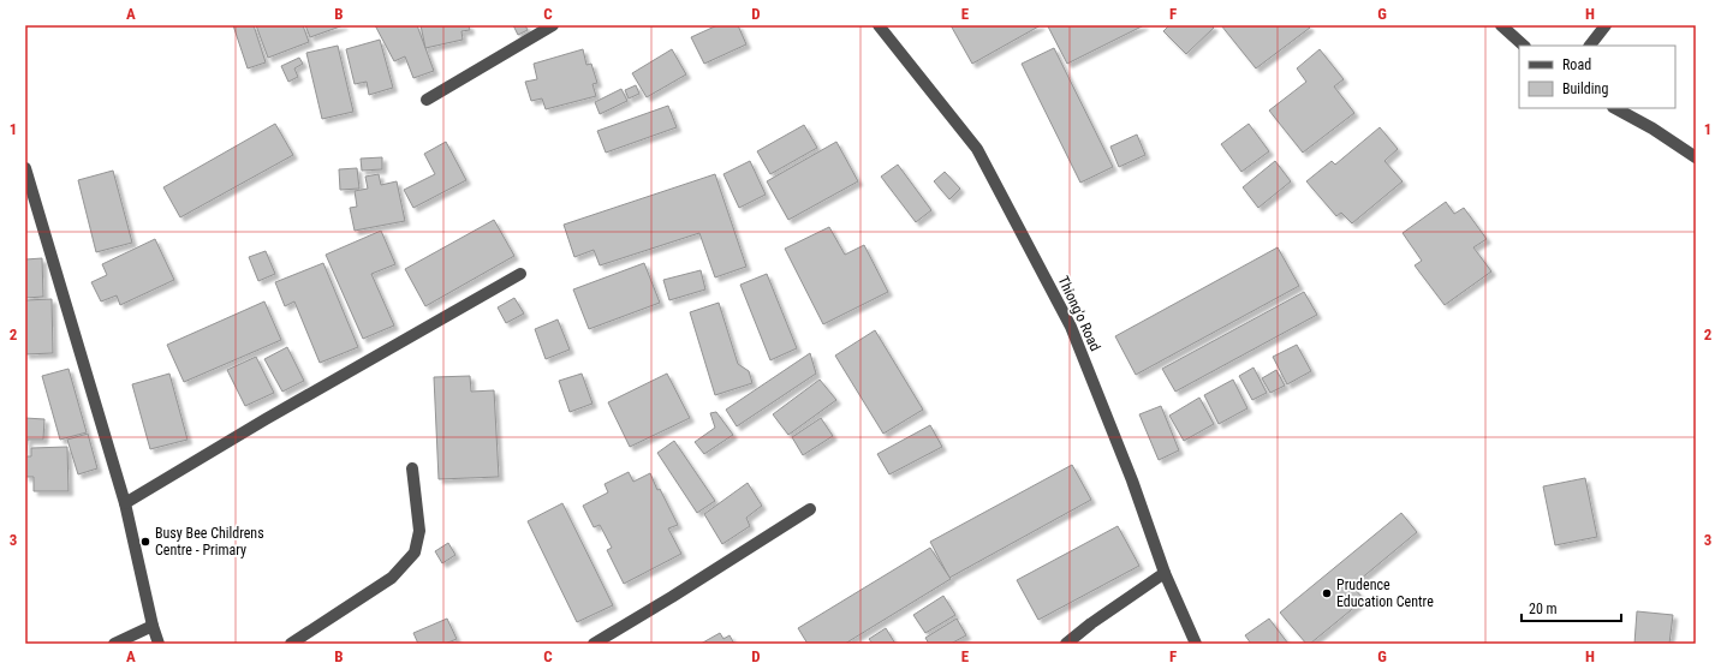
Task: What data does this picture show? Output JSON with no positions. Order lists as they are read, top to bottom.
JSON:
{
  "streets": {
    "street": ["Thiong'o Road"]
  },
  "places": ["Busy Bee Childrens Centre - Primary", "Prudence Education Centre"],
  "legend": ["Road", "Building"],
  "scale_bar": "20 m",
  "grid": {
    "columns": [
      "A",
      "B",
      "C",
      "D",
      "E",
      "F",
      "G",
      "H"
    ],
    "rows": ["1", "2", "3"]
  }
}
